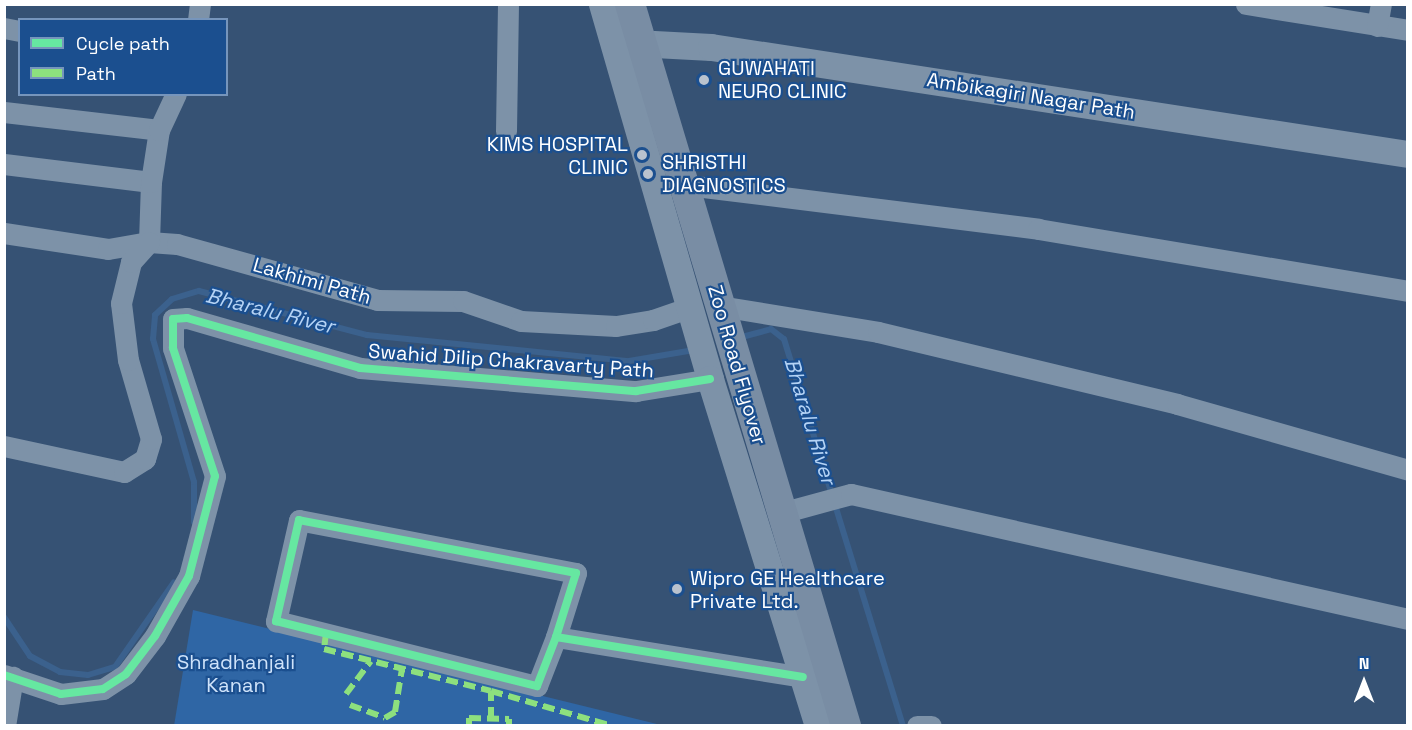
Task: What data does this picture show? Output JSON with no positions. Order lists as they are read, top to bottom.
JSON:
{
  "streets": {
    "main road": ["Zoo Road Flyover"],
    "street": ["Ambikagiri Nagar Path", "Lakhimi Path", "Swahid Dilip Chakravarty Path"]
  },
  "water": ["Bharalu River"],
  "parks": ["Shradhanjali Kanan"],
  "places": [
    "GUWAHATI NEURO CLINIC",
    "KIMS HOSPITAL CLINIC",
    "SHRISTHI DIAGNOSTICS",
    "Wipro GE Healthcare Private Ltd."
  ],
  "legend": ["Cycle path", "Path"],
  "north": "top"
}
